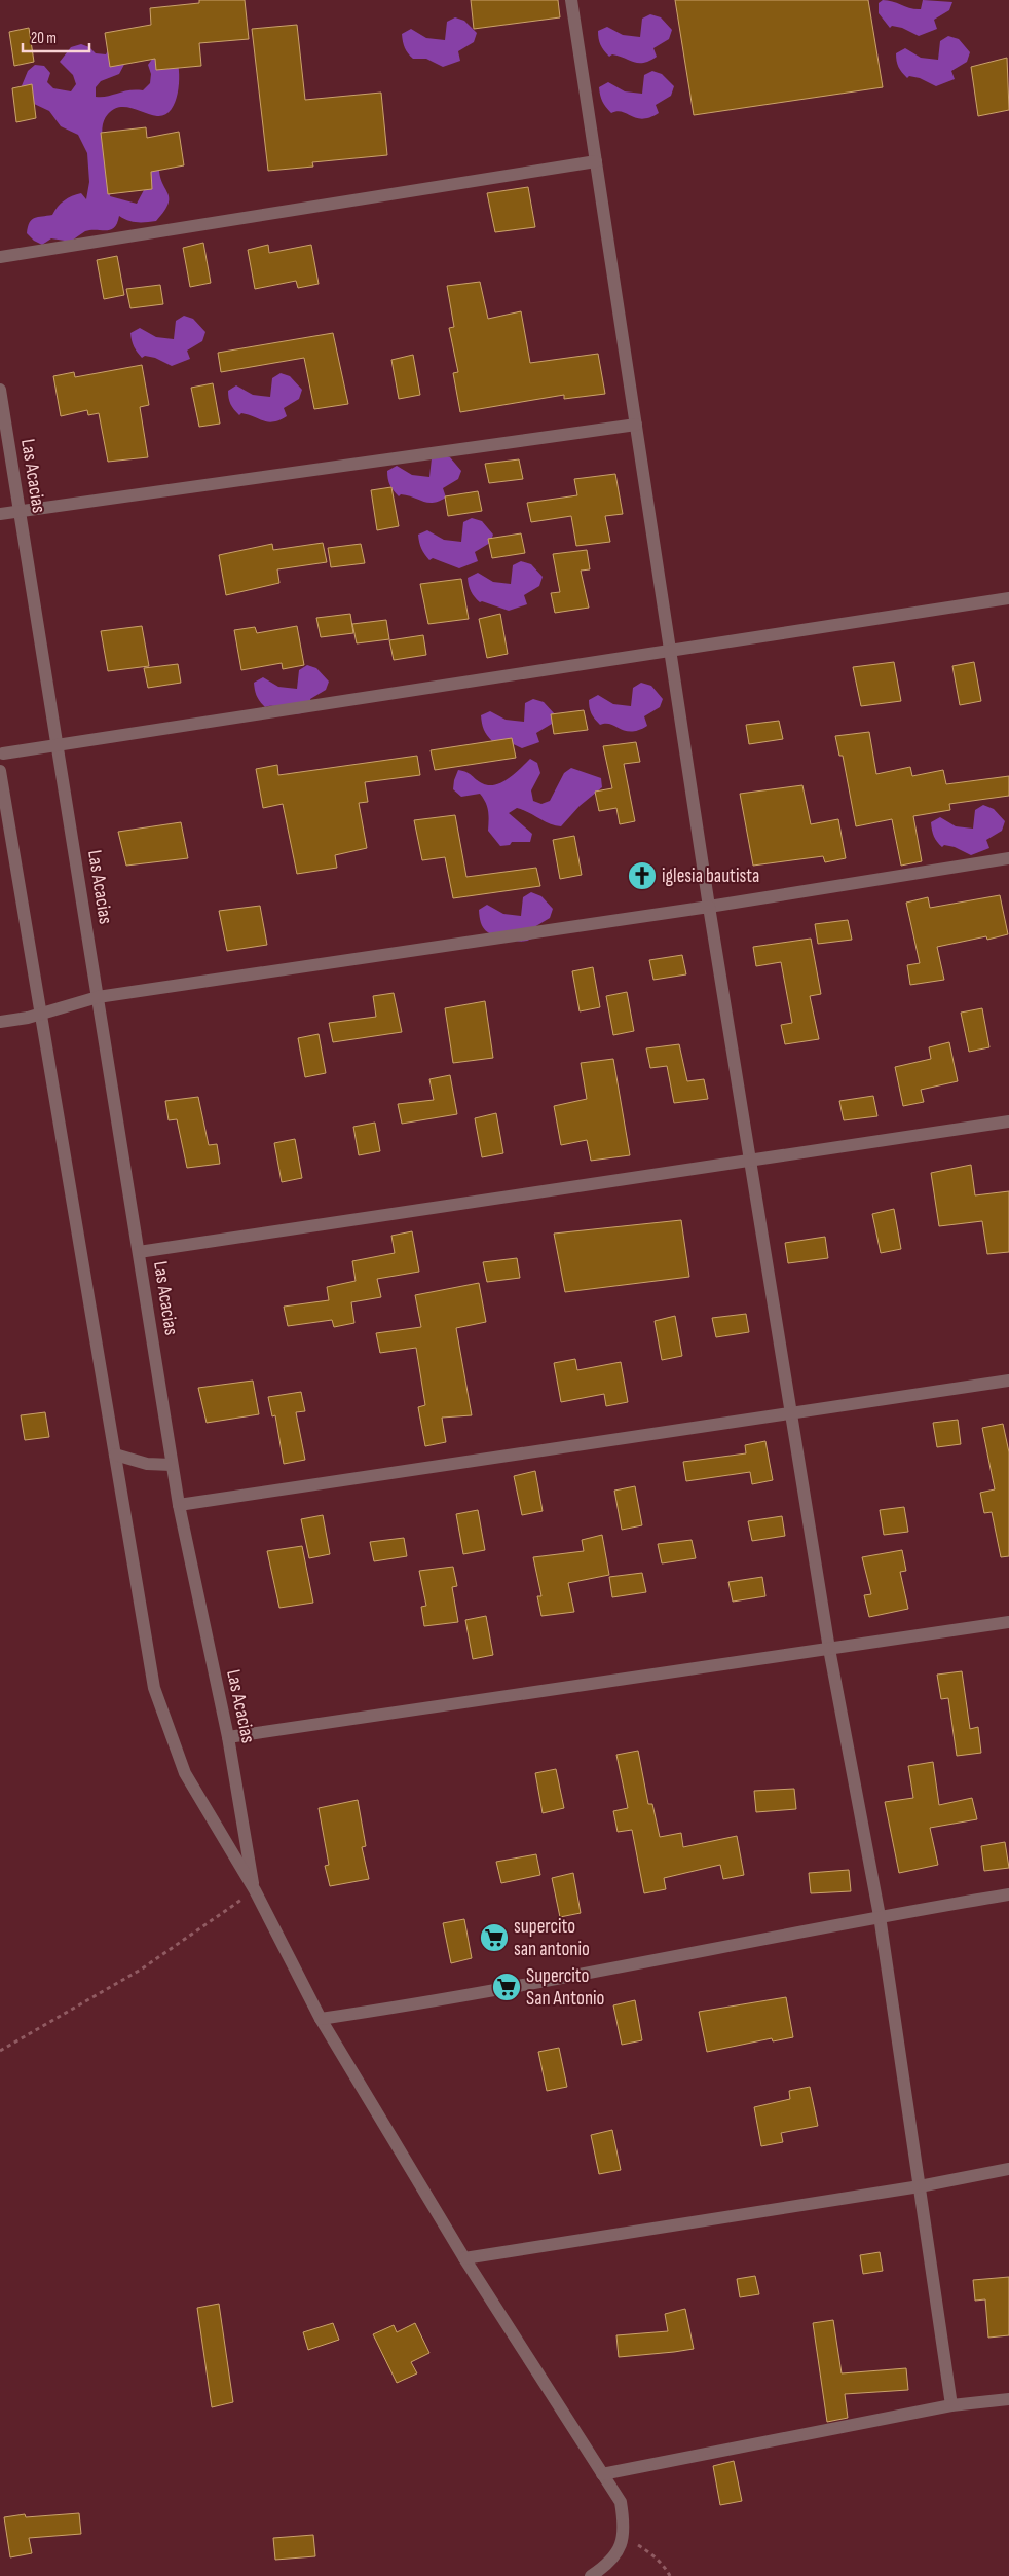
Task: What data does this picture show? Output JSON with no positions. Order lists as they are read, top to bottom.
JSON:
{
  "streets": {
    "street": ["Las Acacias"]
  },
  "places": {
    "church": ["iglesia bautista"],
    "supermarket": ["supercito san antonio", "Supercito San Antonio"]
  },
  "scale_bar": "20 m"
}
